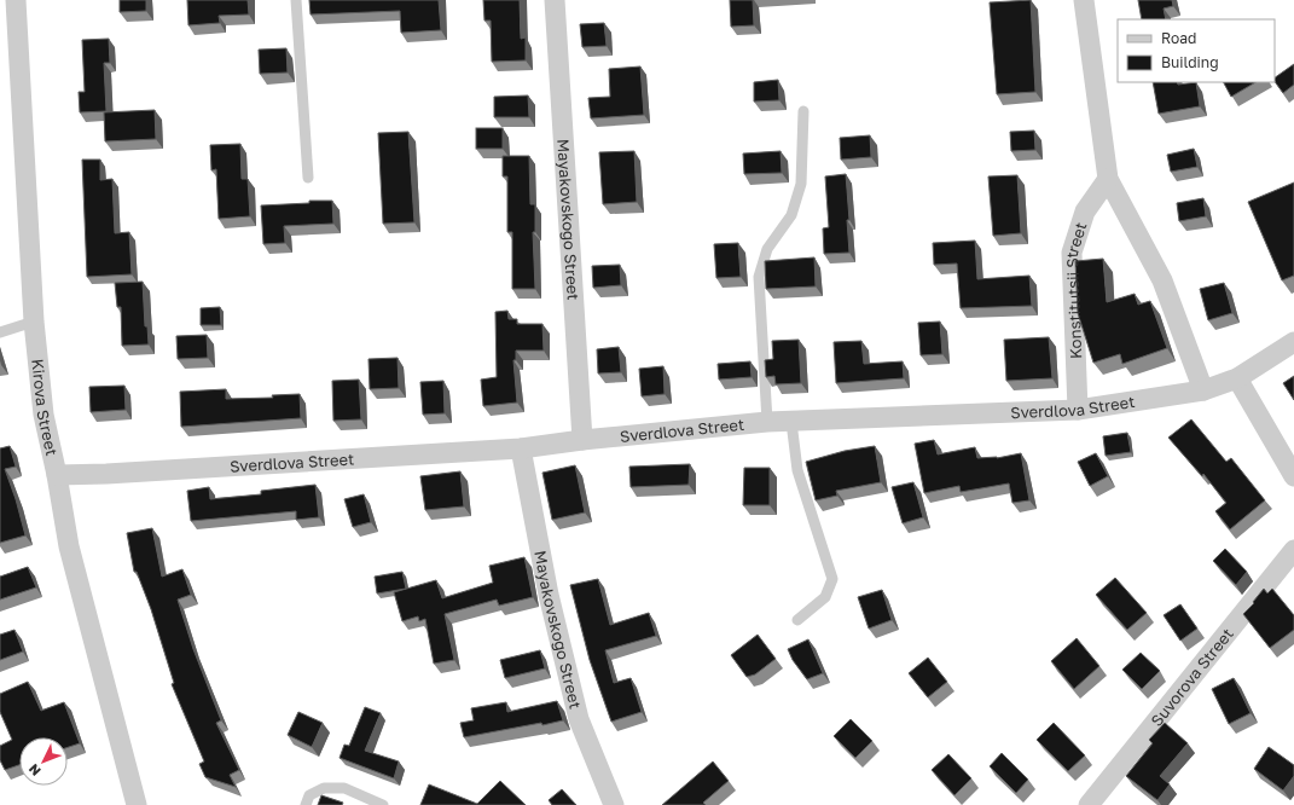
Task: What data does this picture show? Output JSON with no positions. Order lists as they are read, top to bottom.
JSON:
{
  "streets": {
    "street": [
      "Mayakovskogo Street",
      "Konstitutsii Street",
      "Sverdlova Street",
      "Kirova Street",
      "Suvorova Street"
    ]
  },
  "crossings": [
    ["Mayakovskogo Street", "Sverdlova Street"],
    ["Konstitutsii Street", "Sverdlova Street"],
    ["Sverdlova Street", "Kirova Street"]
  ],
  "legend": ["Road", "Building"],
  "north": "bottom left"
}
